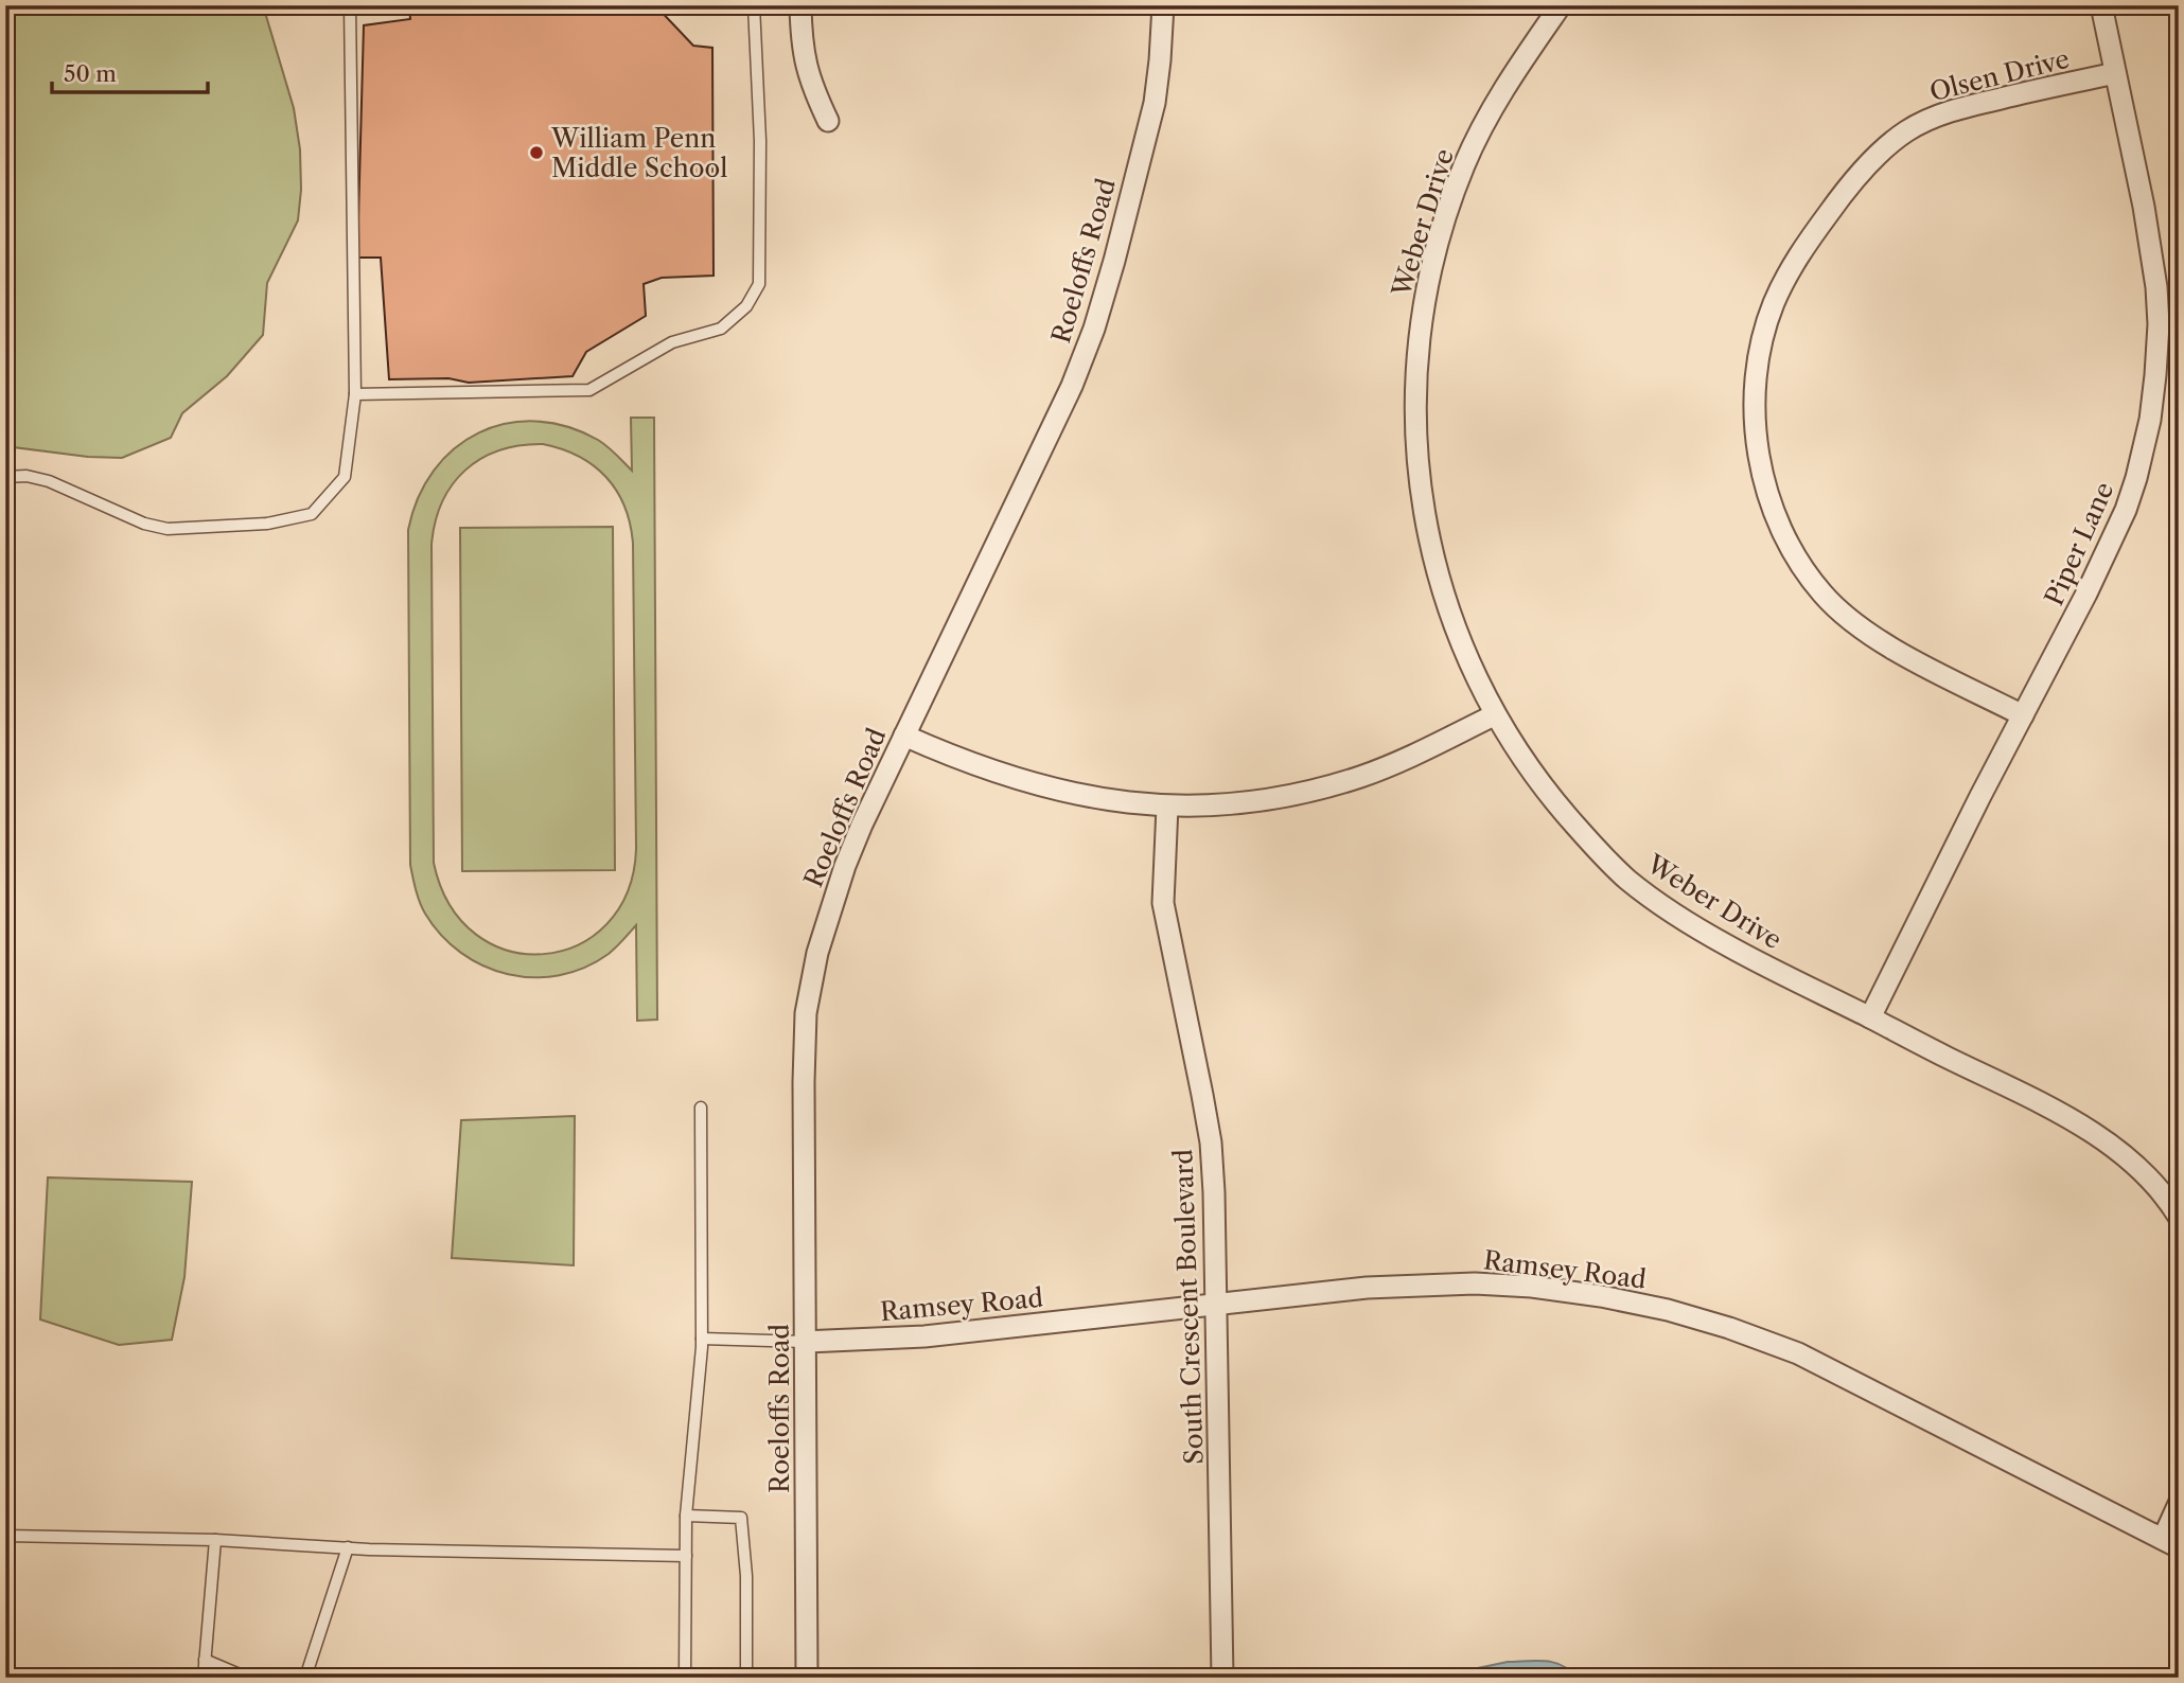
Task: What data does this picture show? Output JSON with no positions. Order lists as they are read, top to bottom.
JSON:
{
  "streets": {
    "street": [
      "Olsen Drive",
      "Weber Drive",
      "Roeloffs Road",
      "Piper Lane",
      "Ramsey Road",
      "South Crescent Boulevard"
    ]
  },
  "crossings": [
    ["Olsen Drive", "Piper Lane"],
    ["Weber Drive", "Piper Lane"],
    ["Roeloffs Road", "Ramsey Road"],
    ["Ramsey Road", "South Crescent Boulevard"]
  ],
  "places": ["William Penn Middle School"],
  "scale_bar": "50 m"
}
